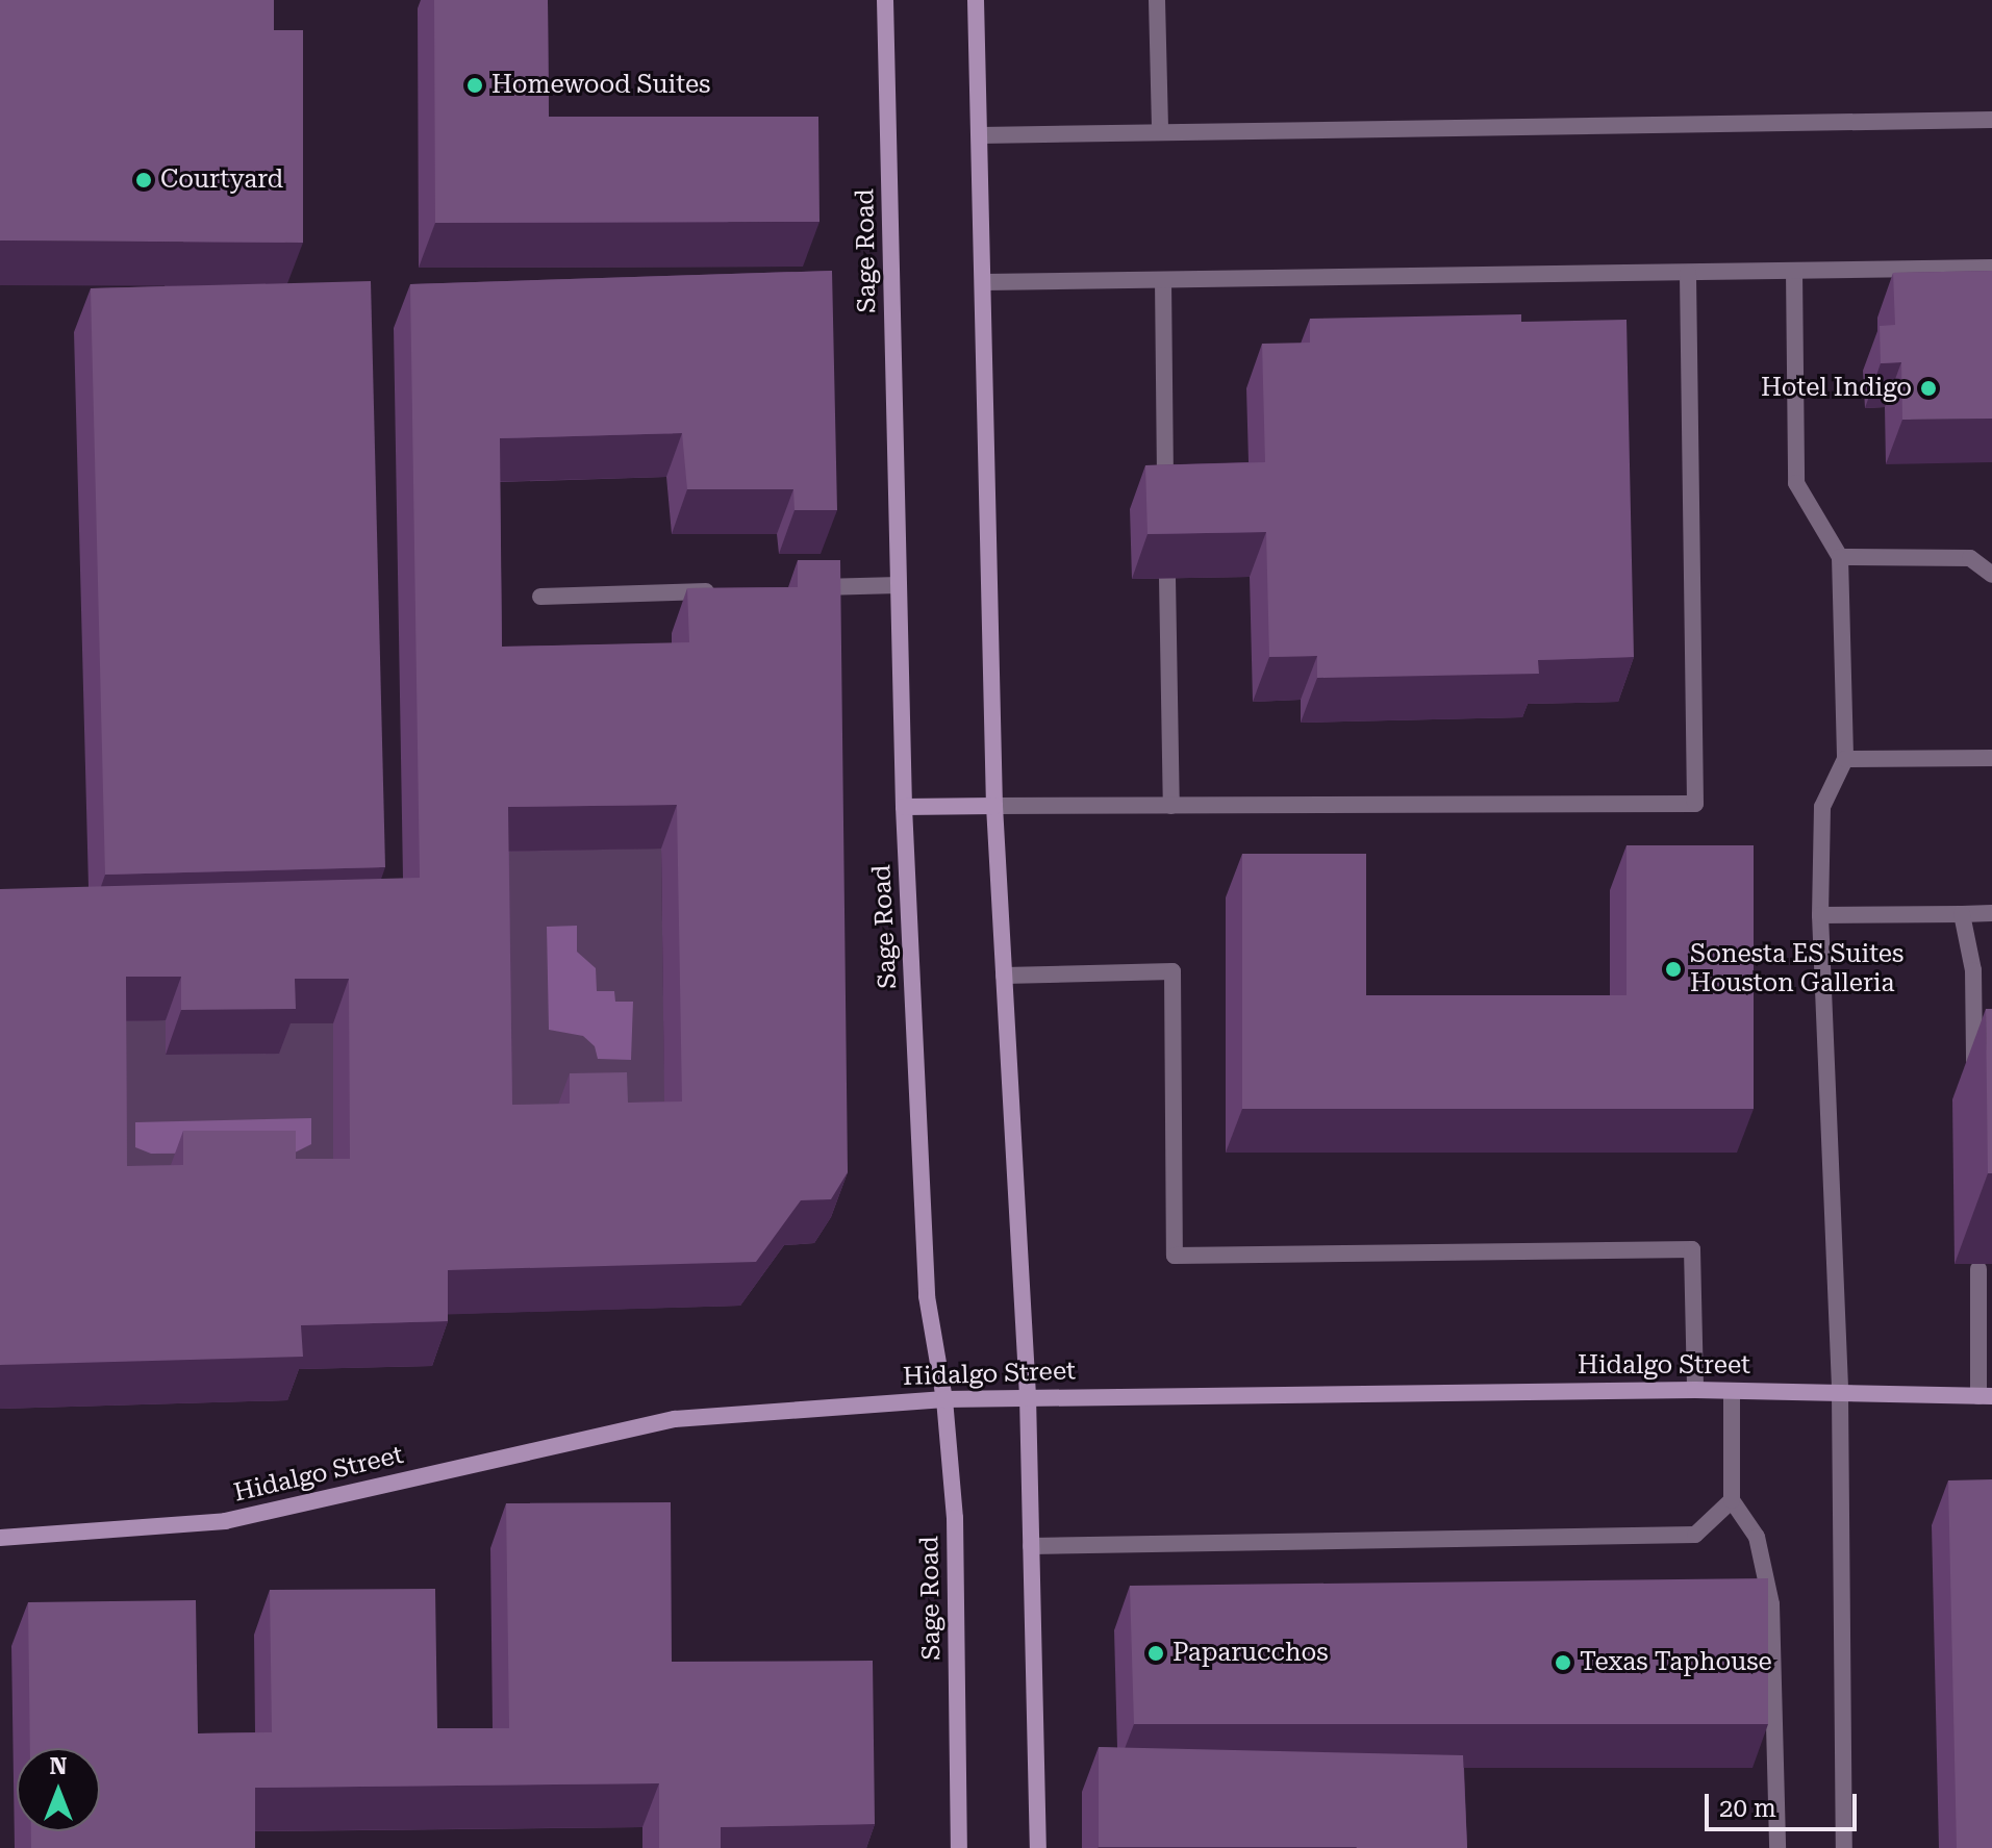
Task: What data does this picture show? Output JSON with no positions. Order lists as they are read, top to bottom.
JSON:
{
  "streets": {
    "main road": ["Sage Road", "Hidalgo Street"]
  },
  "crossings": [
    ["Sage Road", "Hidalgo Street"]
  ],
  "places": [
    "Homewood Suites",
    "Courtyard",
    "Hotel Indigo",
    "Sonesta ES Suites Houston Galleria",
    "Paparucchos",
    "Texas Taphouse"
  ],
  "scale_bar": "20 m",
  "north": "top"
}
